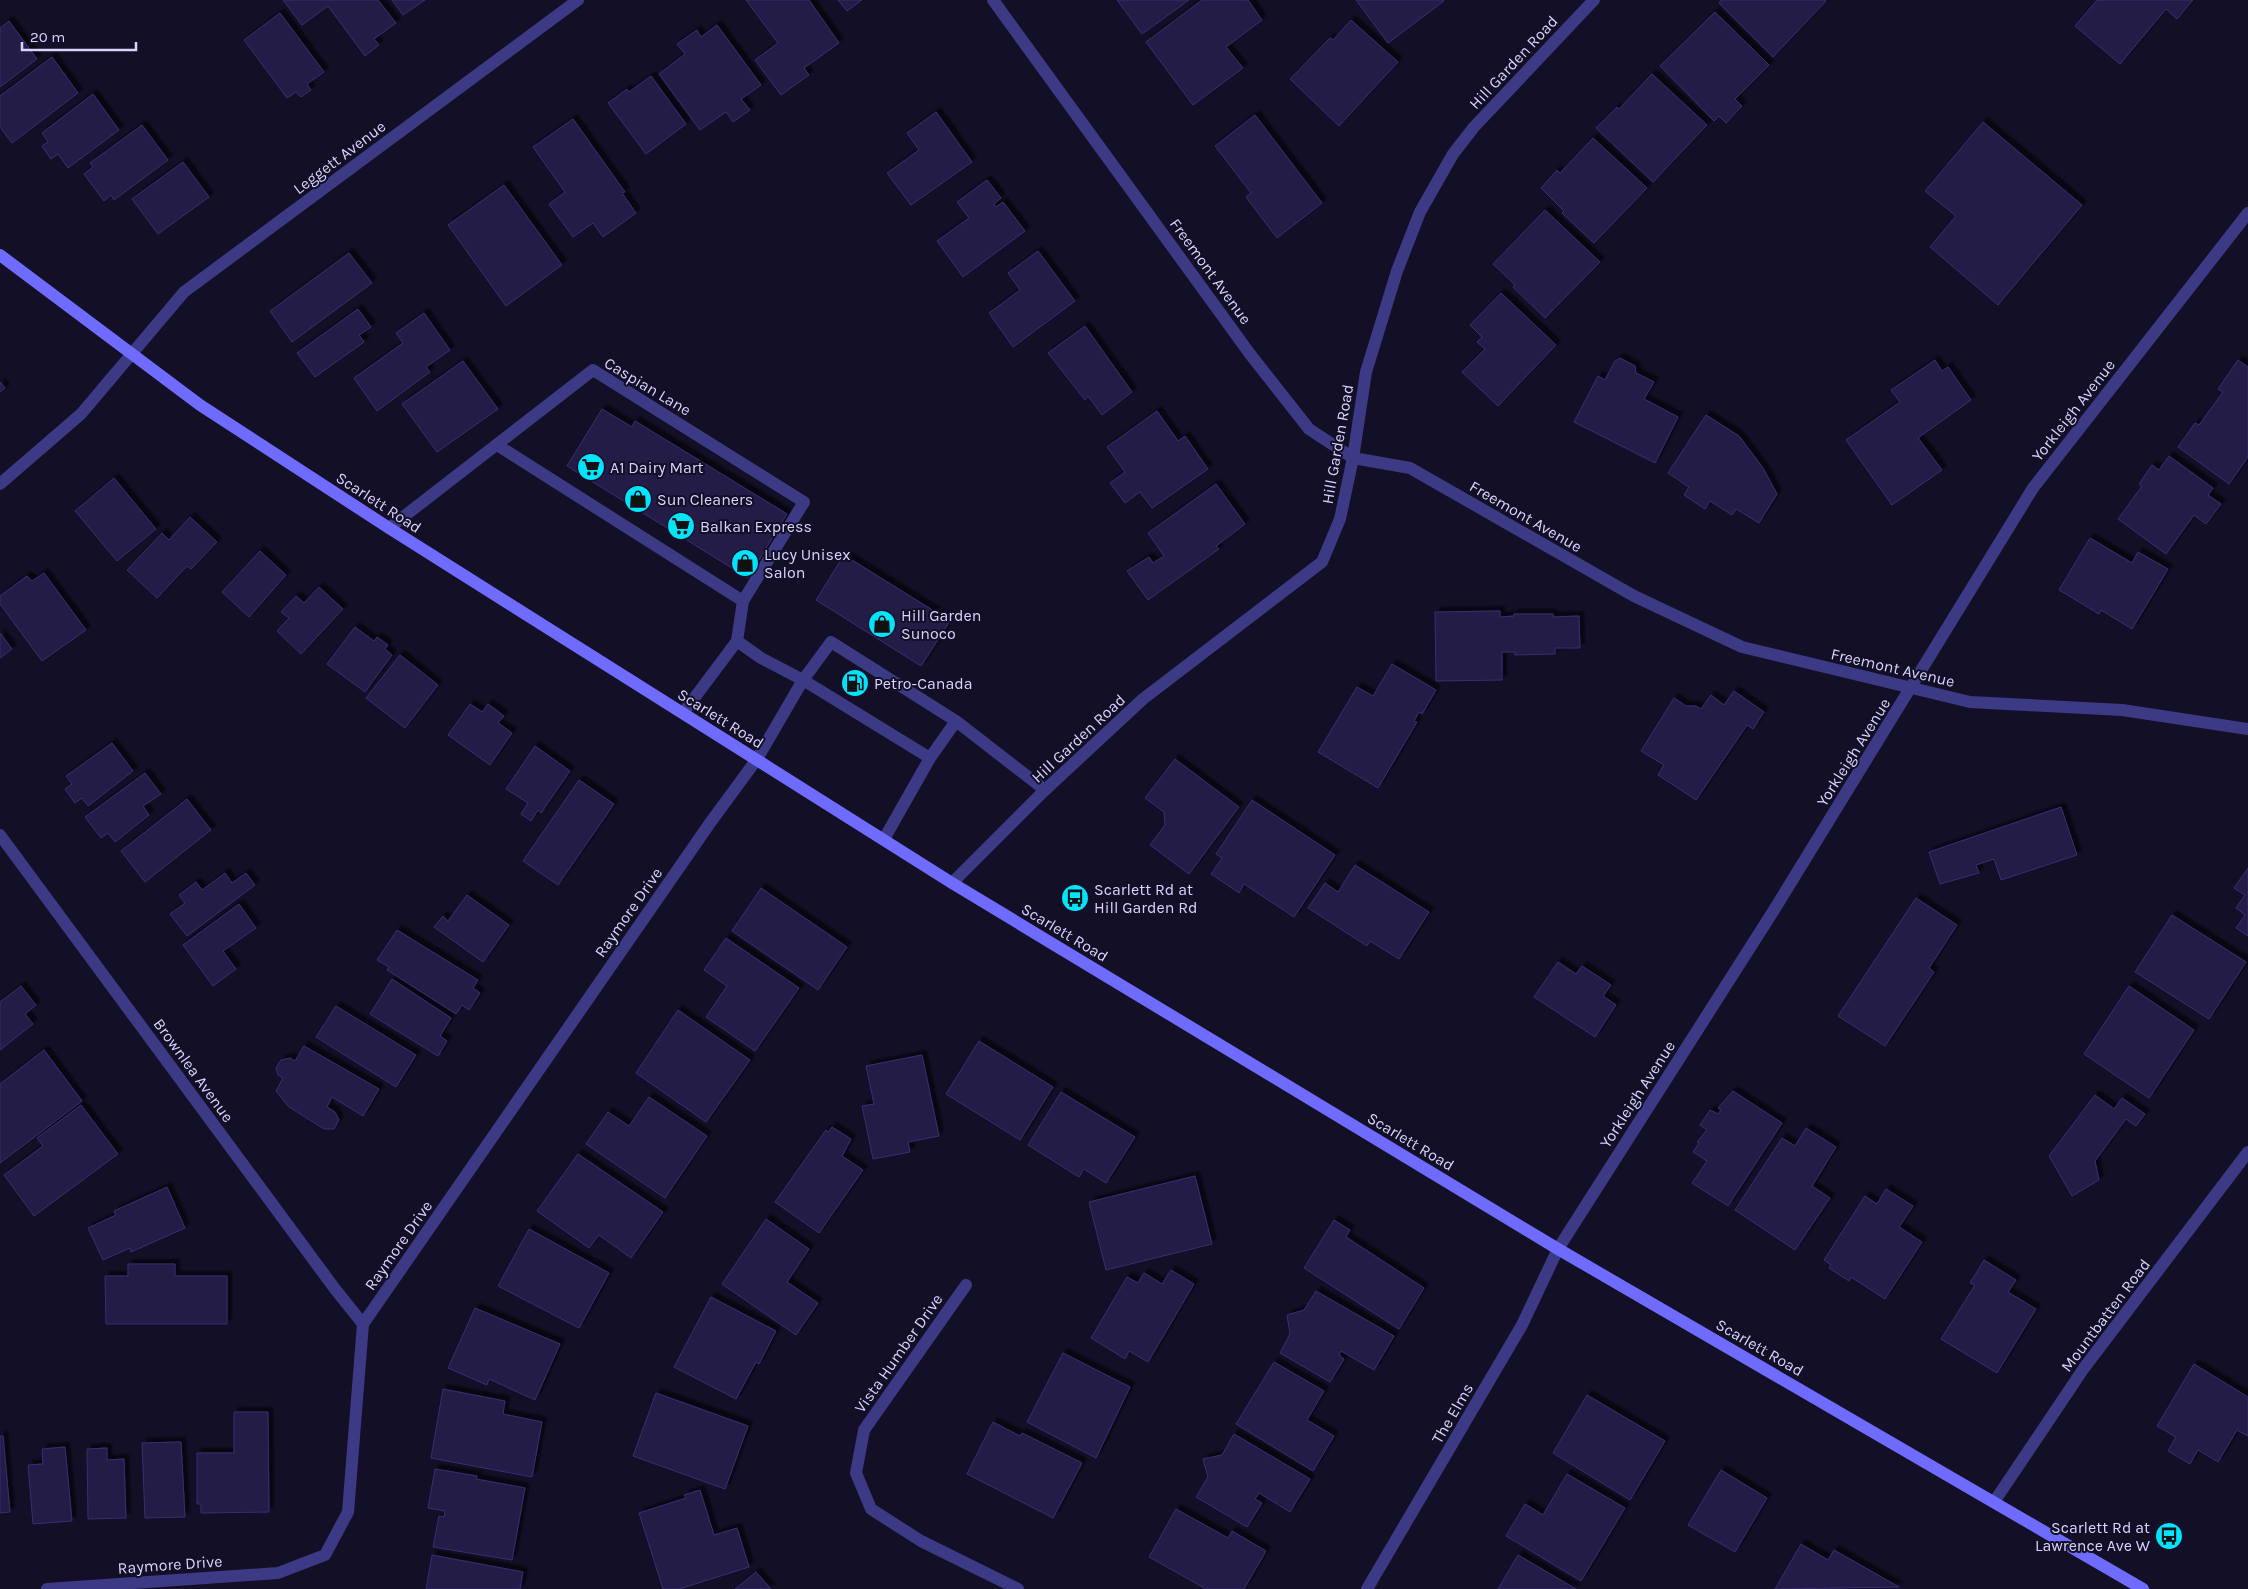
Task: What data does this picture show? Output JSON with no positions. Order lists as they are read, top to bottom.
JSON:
{
  "streets": {
    "main road": ["Scarlett Road"],
    "street": [
      "Hill Garden Road",
      "Leggett Avenue",
      "Freemont Avenue",
      "Caspian Lane",
      "Yorkleigh Avenue",
      "Raymore Drive",
      "Brownlea Avenue",
      "Mountbatten Road",
      "Vista Humber Drive",
      "The Elms"
    ]
  },
  "crossings": [
    ["Hill Garden Road", "Freemont Avenue"],
    ["Hill Garden Road", "Scarlett Road"],
    ["Leggett Avenue", "Scarlett Road"],
    ["Freemont Avenue", "Yorkleigh Avenue"],
    ["Caspian Lane", "Scarlett Road"],
    ["Yorkleigh Avenue", "Scarlett Road"],
    ["Yorkleigh Avenue", "The Elms"],
    ["Scarlett Road", "Raymore Drive"],
    ["Scarlett Road", "Mountbatten Road"],
    ["Scarlett Road", "The Elms"],
    ["Raymore Drive", "Brownlea Avenue"]
  ],
  "places": {
    "supermarket": ["A1 Dairy Mart", "Balkan Express"],
    "shop": ["Sun Cleaners", "Lucy Unisex Salon", "Hill Garden Sunoco"],
    "fuel station": ["Petro-Canada"],
    "bus stop": ["Scarlett Rd at Hill Garden Rd", "Scarlett Rd at Lawrence Ave W"]
  },
  "scale_bar": "20 m"
}
